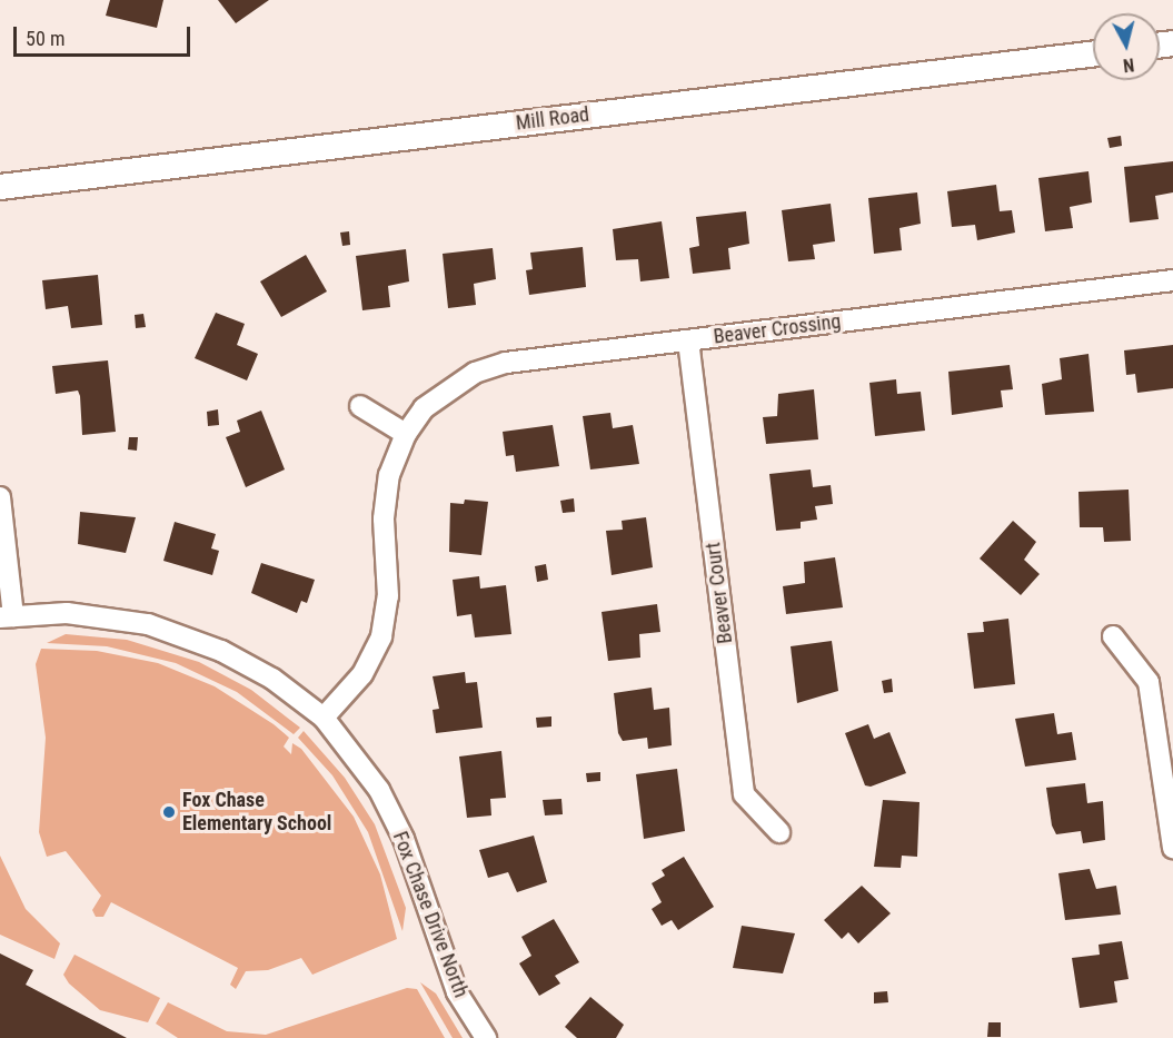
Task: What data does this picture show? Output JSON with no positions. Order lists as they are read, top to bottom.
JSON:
{
  "streets": {
    "street": [
      "Mill Road",
      "Beaver Crossing",
      "Beaver Court",
      "Fox Chase Drive North"
    ]
  },
  "crossings": [
    ["Beaver Crossing", "Beaver Court"],
    ["Beaver Crossing", "Fox Chase Drive North"]
  ],
  "places": ["Fox Chase Elementary School"],
  "scale_bar": "50 m",
  "north": "bottom"
}
